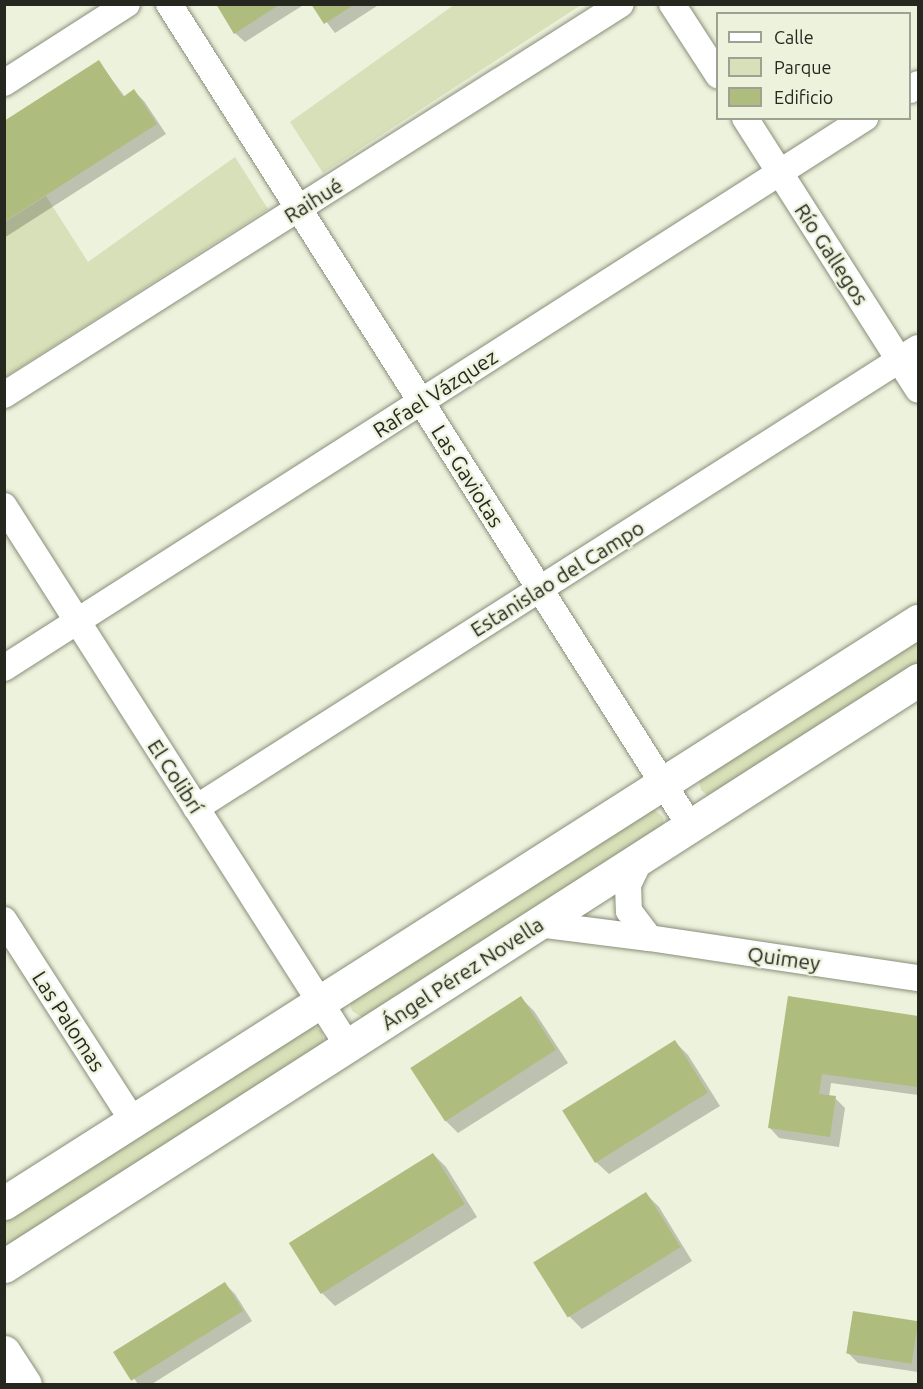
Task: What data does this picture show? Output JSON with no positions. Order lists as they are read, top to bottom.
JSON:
{
  "streets": {
    "main road": ["Ángel Pérez Novella"],
    "street": [
      "Raihué",
      "Río Gallegos",
      "Rafael Vázquez",
      "Las Gaviotas",
      "Estanislao del Campo",
      "El Colibrí",
      "Quimey",
      "Las Palomas"
    ]
  },
  "crossings": [
    ["Raihué", "Las Gaviotas"],
    ["Río Gallegos", "Rafael Vázquez"],
    ["Río Gallegos", "Estanislao del Campo"],
    ["Rafael Vázquez", "Las Gaviotas"],
    ["Rafael Vázquez", "El Colibrí"],
    ["Las Gaviotas", "Estanislao del Campo"],
    ["Las Gaviotas", "Ángel Pérez Novella"],
    ["Estanislao del Campo", "El Colibrí"],
    ["El Colibrí", "Ángel Pérez Novella"],
    ["Quimey", "Ángel Pérez Novella"]
  ],
  "legend": ["Calle", "Parque", "Edificio"]
}
